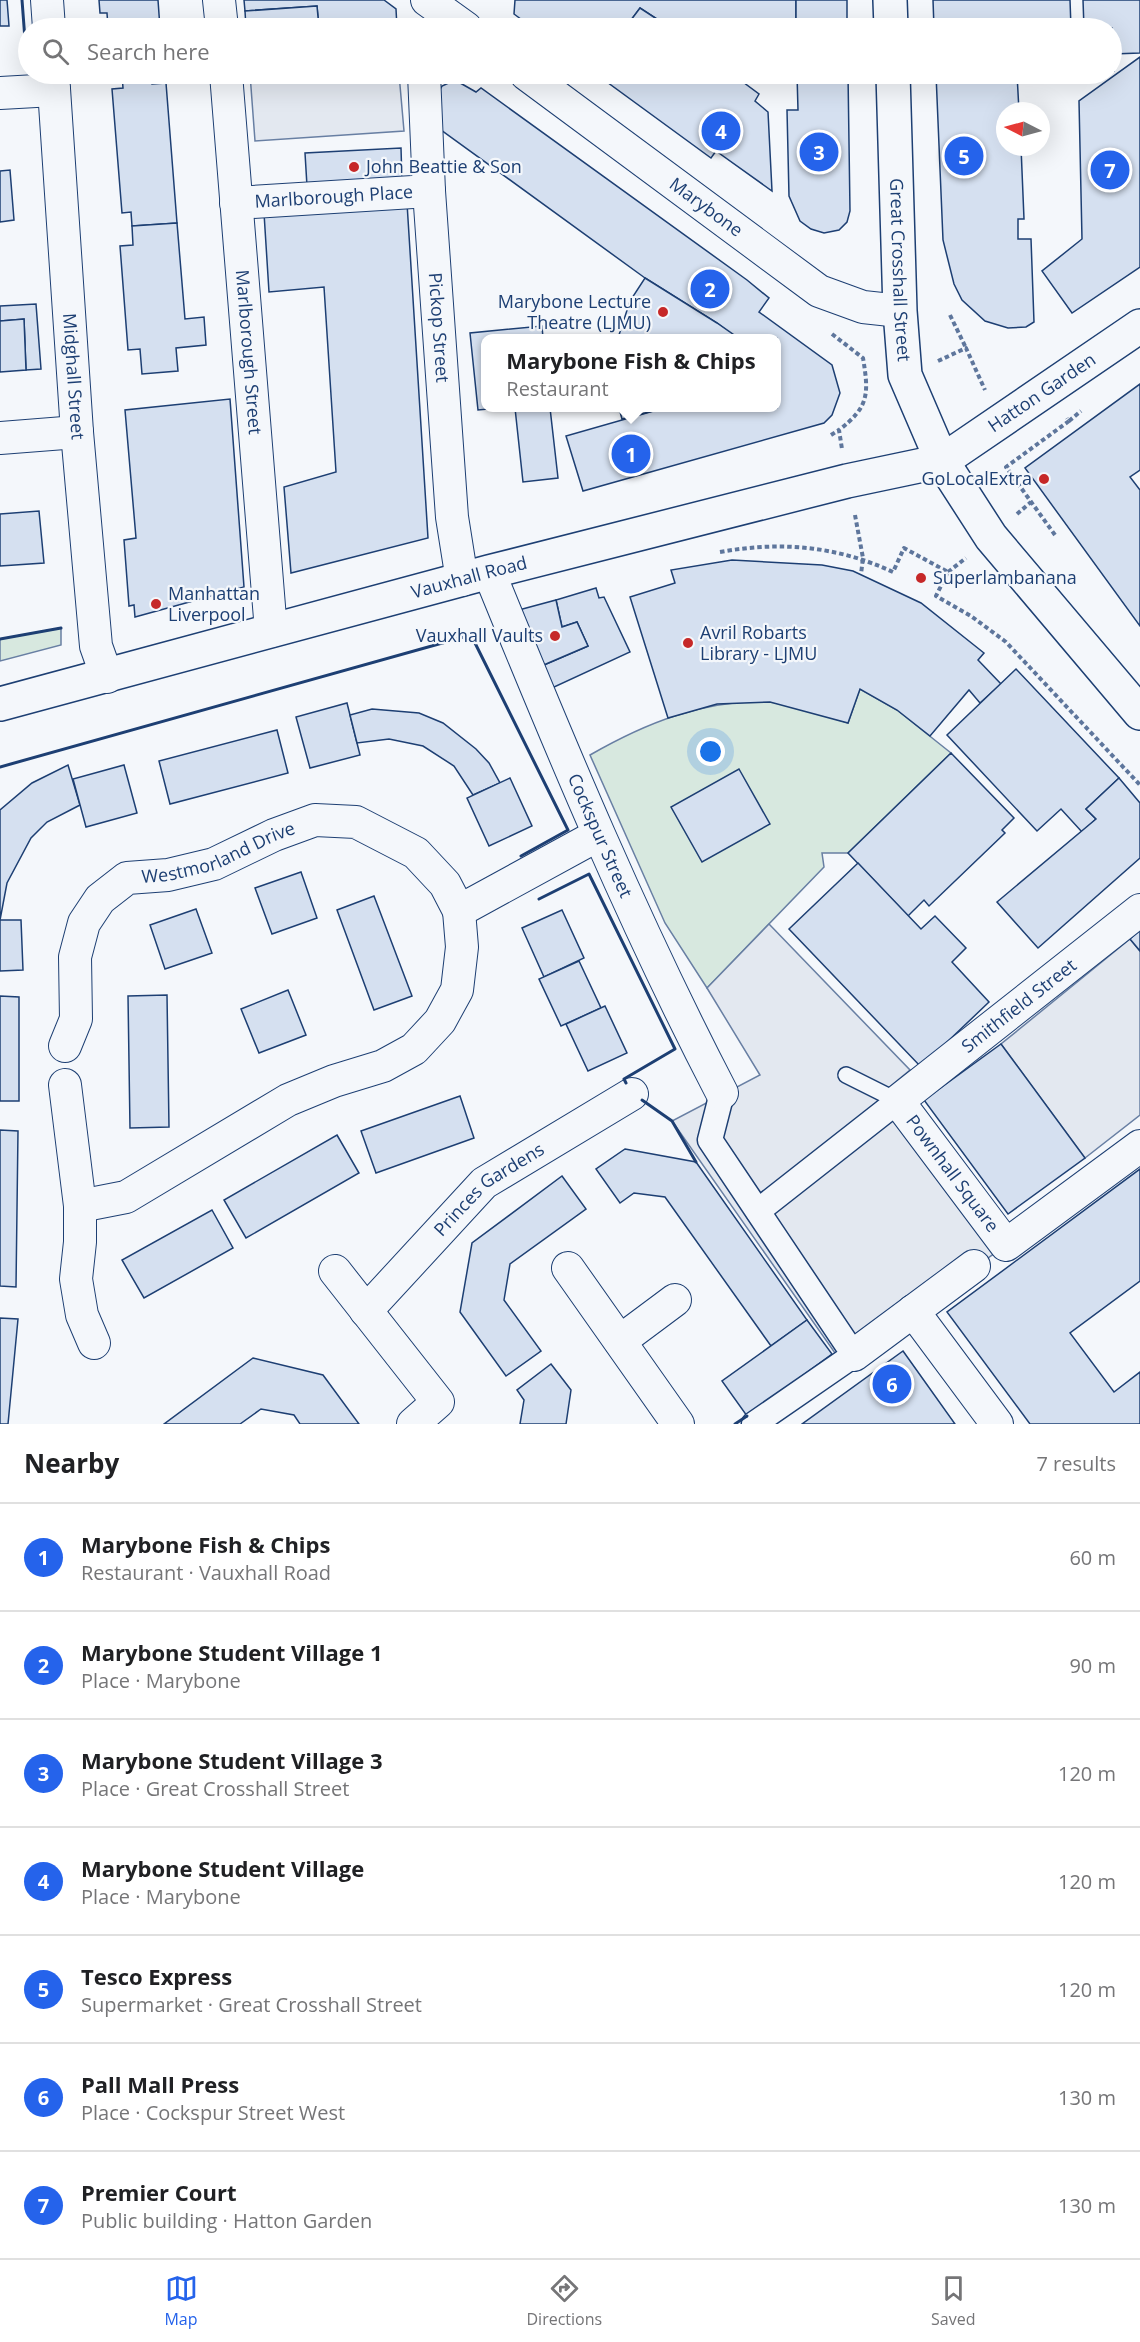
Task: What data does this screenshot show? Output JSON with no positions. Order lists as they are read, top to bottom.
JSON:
{
  "streets": {
    "main road": ["Great Crosshall Street", "Hatton Garden", "Vauxhall Road"],
    "street": [
      "Marlborough Place",
      "Marybone",
      "Pickop Street",
      "Marlborough Street",
      "Midghall Street",
      "Cockspur Street",
      "Westmorland Drive",
      "Smithfield Street",
      "Pownhall Square",
      "Princes Gardens"
    ]
  },
  "crossings": [
    ["Marlborough Place", "Pickop Street"],
    ["Marlborough Place", "Marlborough Street"],
    ["Marybone", "Great Crosshall Street"],
    ["Great Crosshall Street", "Hatton Garden"],
    ["Great Crosshall Street", "Vauxhall Road"],
    ["Pickop Street", "Vauxhall Road"],
    ["Pickop Street", "Cockspur Street"],
    ["Marlborough Street", "Vauxhall Road"],
    ["Midghall Street", "Vauxhall Road"],
    ["Hatton Garden", "Vauxhall Road"],
    ["Vauxhall Road", "Cockspur Street"],
    ["Smithfield Street", "Pownhall Square"]
  ],
  "places": [
    "John Beattie & Son",
    "Marybone Lecture Theatre (LJMU)",
    "GoLocalExtra",
    "Superlambanana",
    "Manhattan Liverpool",
    "Vauxhall Vaults",
    "Avril Robarts Library - LJMU"
  ],
  "north": "left",
  "page": {
    "search": "Search here",
    "pins": [
      "4",
      "3",
      "5",
      "7",
      "2",
      "1",
      "6"
    ],
    "popup": ["Marybone Fish & Chips", "Restaurant"],
    "heading": ["Nearby", "7 results"],
    "list": [
      {
        "mark": "1",
        "name": "Marybone Fish & Chips",
        "note": "Restaurant · Vauxhall Road",
        "value": "60 m"
      },
      {
        "mark": "2",
        "name": "Marybone Student Village 1",
        "note": "Place · Marybone",
        "value": "90 m"
      },
      {
        "mark": "3",
        "name": "Marybone Student Village 3",
        "note": "Place · Great Crosshall Street",
        "value": "120 m"
      },
      {
        "mark": "4",
        "name": "Marybone Student Village",
        "note": "Place · Marybone",
        "value": "120 m"
      },
      {
        "mark": "5",
        "name": "Tesco Express",
        "note": "Supermarket · Great Crosshall Street",
        "value": "120 m"
      },
      {
        "mark": "6",
        "name": "Pall Mall Press",
        "note": "Place · Cockspur Street West",
        "value": "130 m"
      },
      {
        "mark": "7",
        "name": "Premier Court",
        "note": "Public building · Hatton Garden",
        "value": "130 m"
      }
    ],
    "nav": ["Map", "Directions", "Saved"]
  }
}
